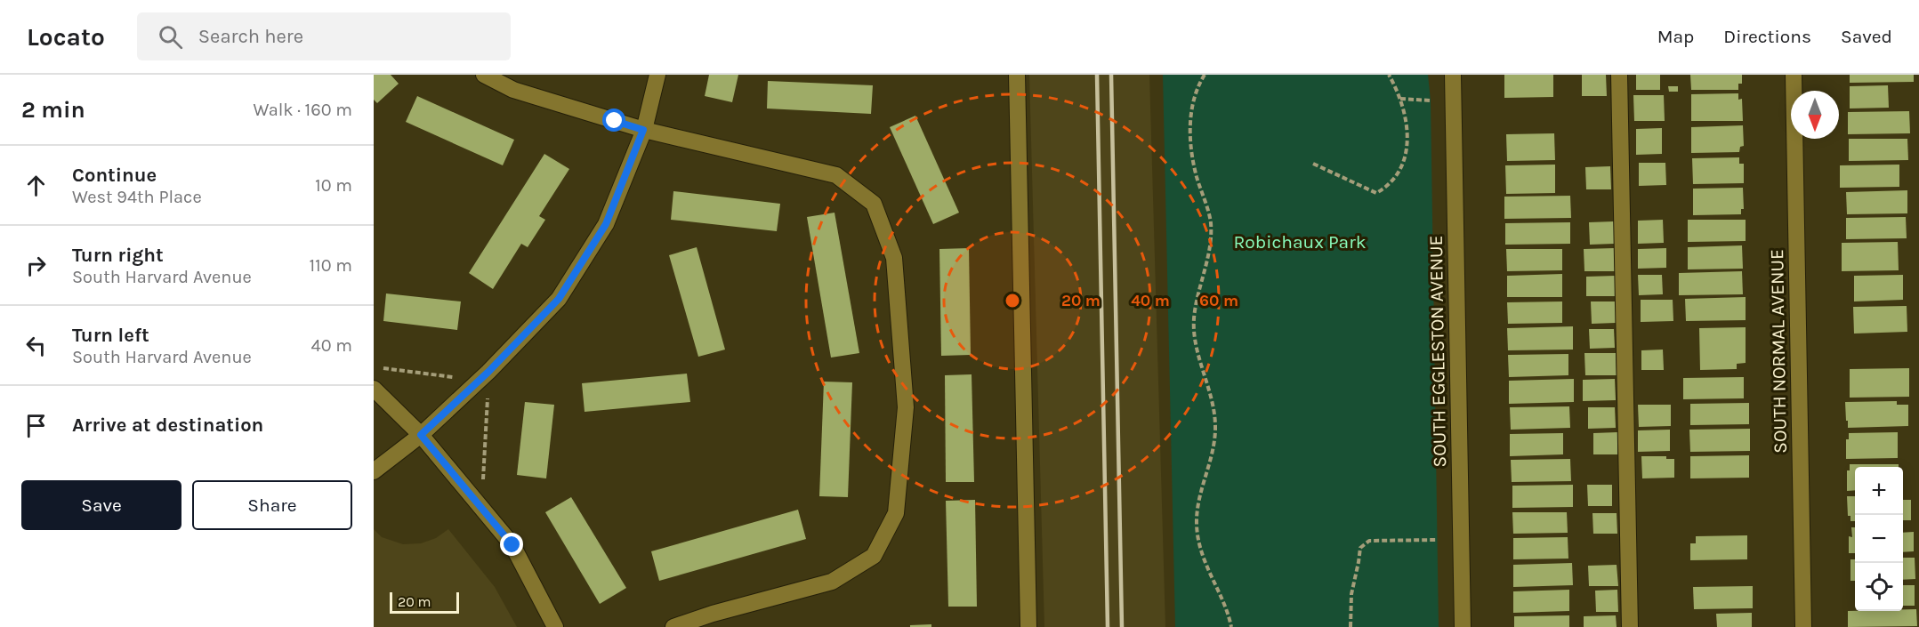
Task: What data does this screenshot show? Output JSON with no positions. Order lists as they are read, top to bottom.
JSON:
{
  "streets": {
    "street": ["SOUTH EGGLESTON AVENUE", "SOUTH NORMAL AVENUE"]
  },
  "parks": ["Robichaux Park"],
  "scale_bar": "20 m",
  "north": "bottom",
  "page": {
    "header": "Locato",
    "search": "Search here",
    "nav": ["Map", "Directions", "Saved"],
    "heading": ["2 min", "Walk · 160 m"],
    "list": [
      ["Continue", "West 94th Place", "10 m"],
      ["Turn right", "South Harvard Avenue", "110 m"],
      ["Turn left", "South Harvard Avenue", "40 m"],
      "Arrive at destination"
    ],
    "buttons": ["Save", "Share"],
    "map_buttons": ["+", "−"],
    "scale": "20 m"
  },
  "rings": ["20 m", "40 m", "60 m"]
}
